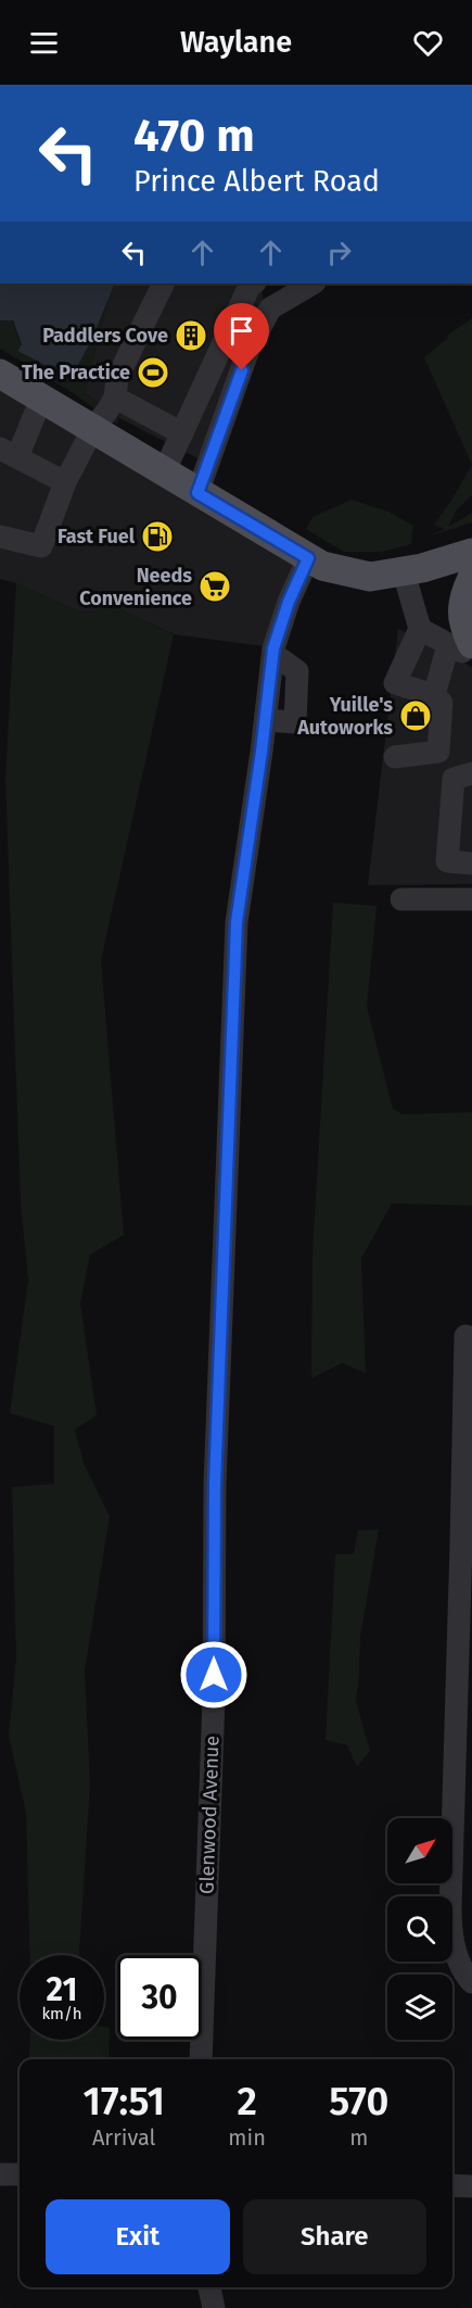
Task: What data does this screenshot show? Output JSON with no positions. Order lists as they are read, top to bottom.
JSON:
{
  "streets": {
    "street": ["Glenwood Avenue"]
  },
  "places": {
    "building": ["Paddlers Cove"],
    "sports": ["The Practice"],
    "fuel station": ["Fast Fuel"],
    "supermarket": ["Needs Convenience"],
    "shop": ["Yuille's Autoworks"]
  },
  "north": "top right",
  "page": {
    "header": "Waylane",
    "turn": ["470 m", "Prince Albert Road"],
    "speed": "21 km/h",
    "limit": "30",
    "eta": [
      "17:51",
      "Arrival",
      "2",
      "min",
      "570",
      "m"
    ],
    "buttons": ["Exit", "Share"]
  }
}
